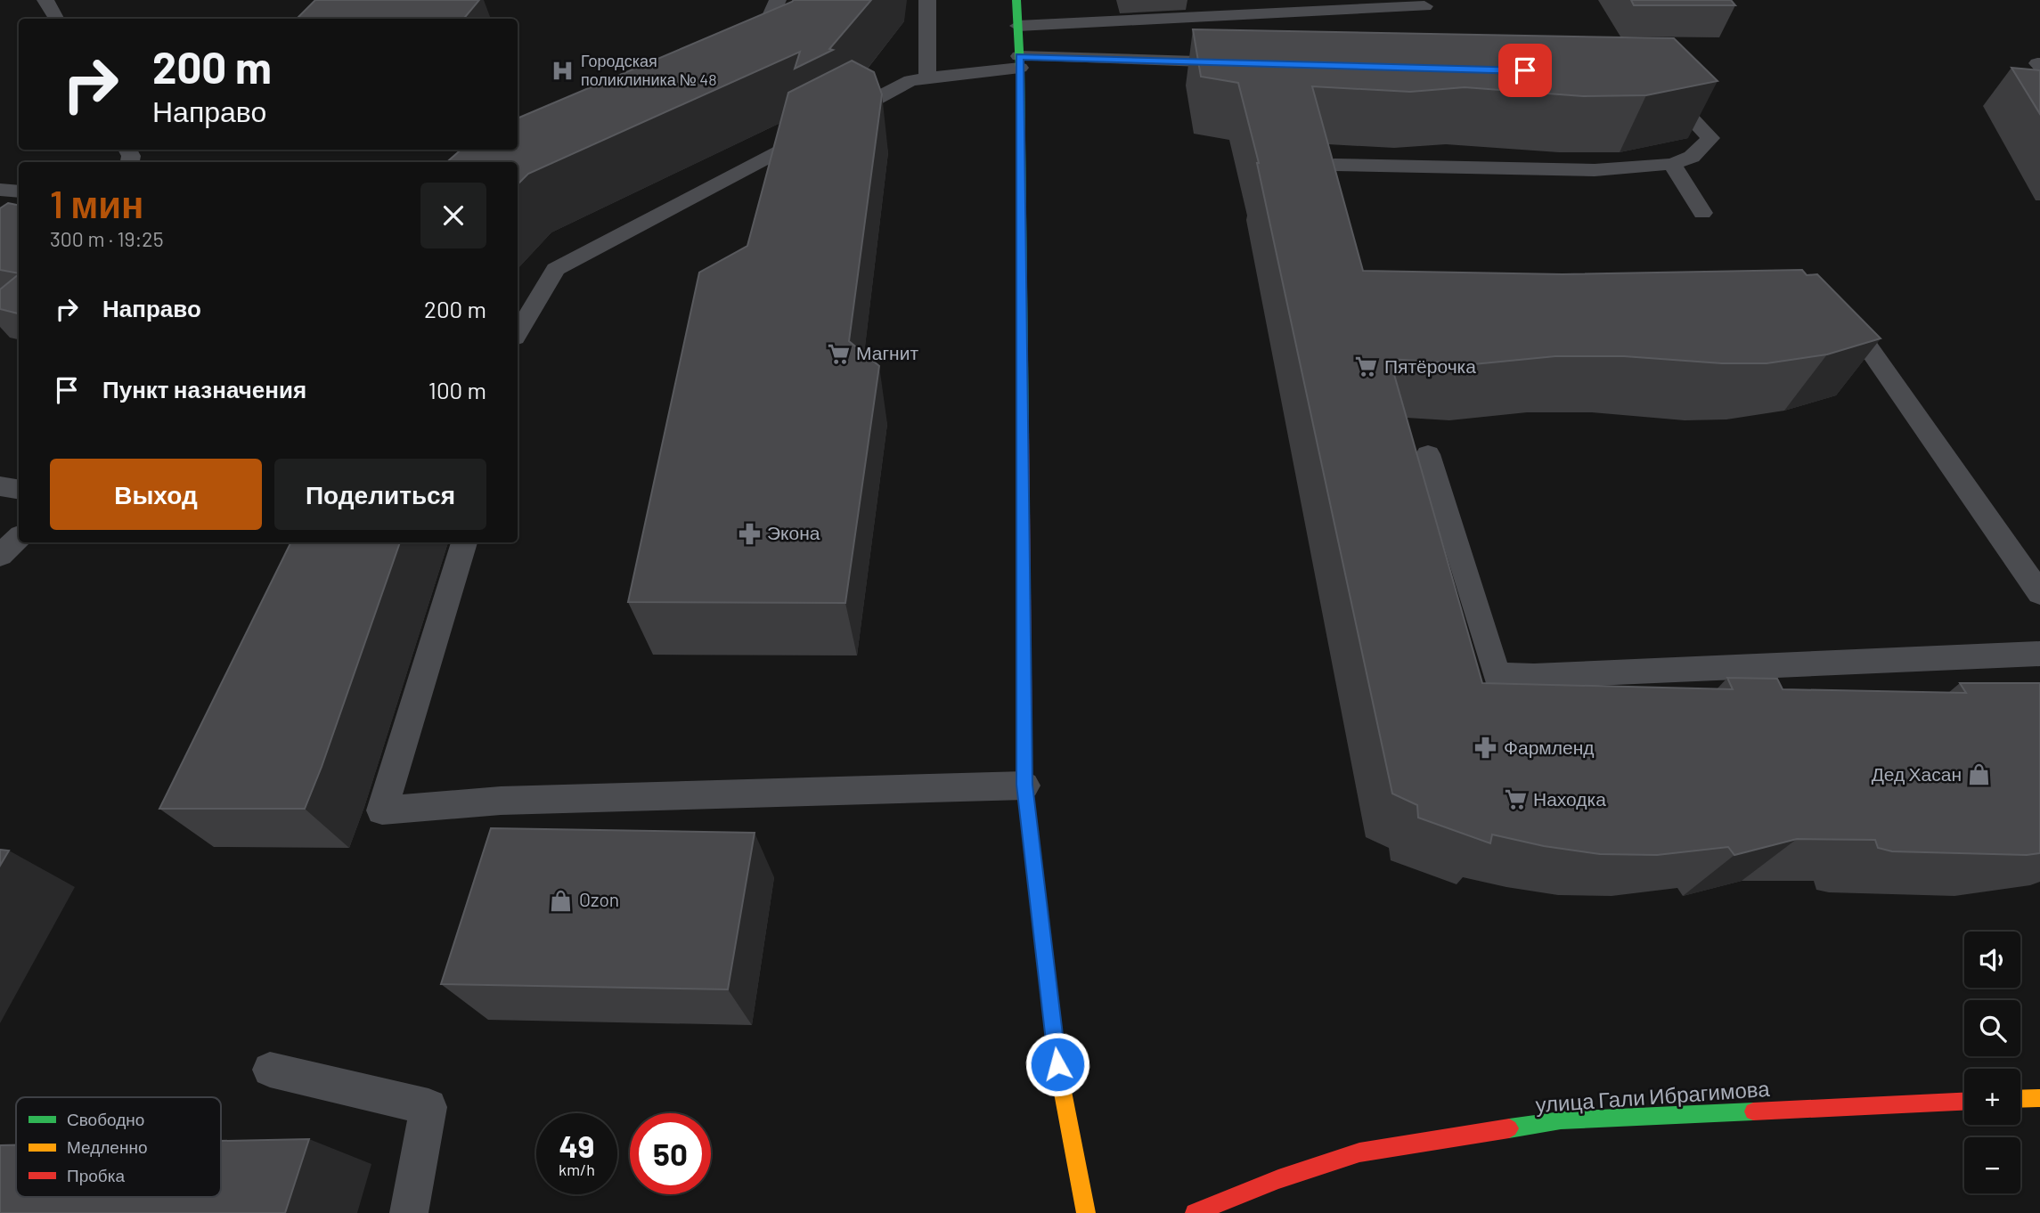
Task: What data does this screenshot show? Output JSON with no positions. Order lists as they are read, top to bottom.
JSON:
{
  "streets": {
    "main road": ["улица Гали Ибрагимова"]
  },
  "places": {
    "hospital": ["Городская поликлиника № 48"],
    "supermarket": ["Магнит", "Пятёрочка", "Находка"],
    "pharmacy": ["Экона", "Фармленд"],
    "shop": ["Дед Хасан", "Ozon"]
  },
  "legend": ["Свободно", "Медленно", "Пробка"],
  "page": {
    "turn": ["200 m", "Направо"],
    "heading": ["1 мин", "300 m · 19:25"],
    "list": [
      {
        "name": "Направо",
        "value": "200 m"
      },
      {
        "name": "Пункт назначения",
        "value": "100 m"
      }
    ],
    "buttons": ["Выход", "Поделиться"],
    "map_buttons": ["+", "−"],
    "speed": "49 km/h",
    "limit": "50"
  }
}
